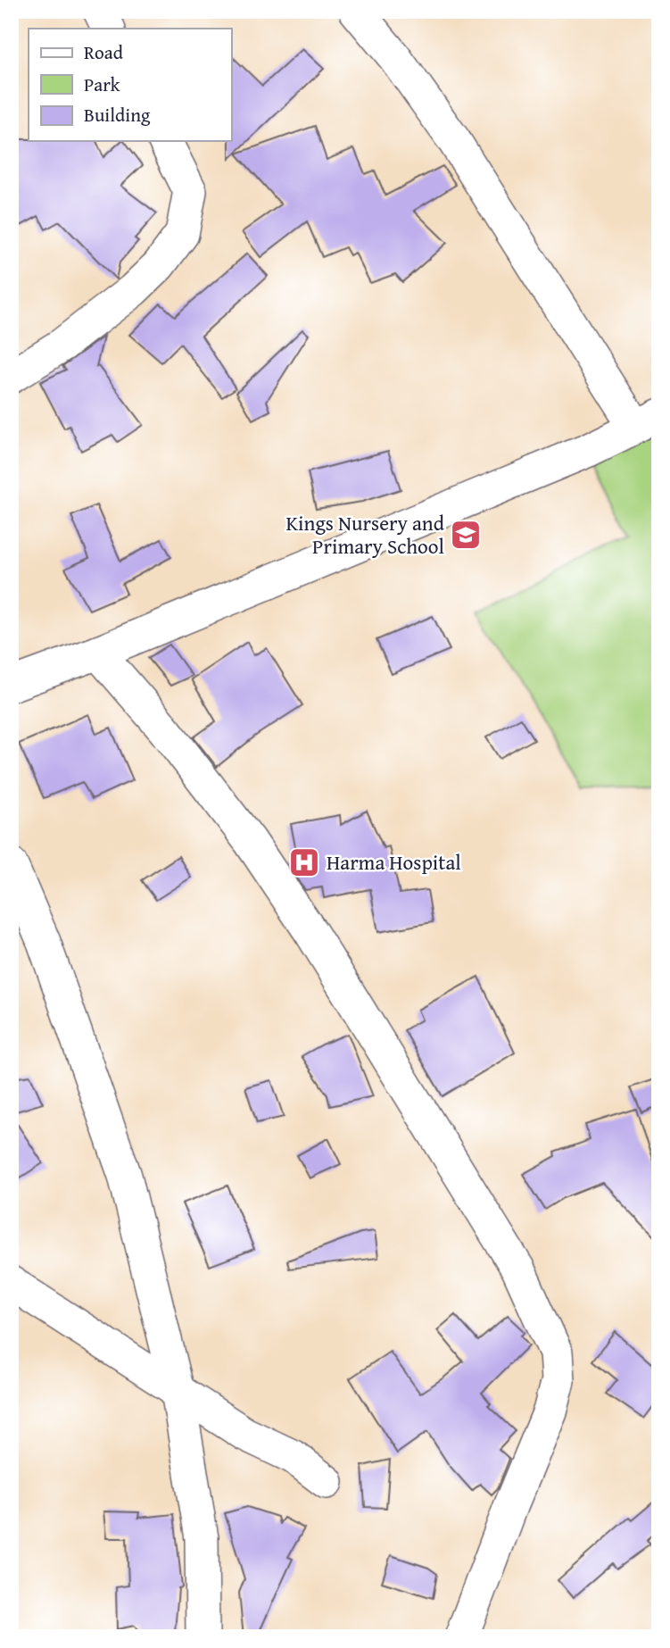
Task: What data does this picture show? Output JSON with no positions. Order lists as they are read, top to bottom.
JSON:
{
  "places": {
    "school or university": ["Kings Nursery and Primary School"],
    "hospital": ["Harma Hospital"]
  },
  "legend": ["Road", "Park", "Building"]
}
